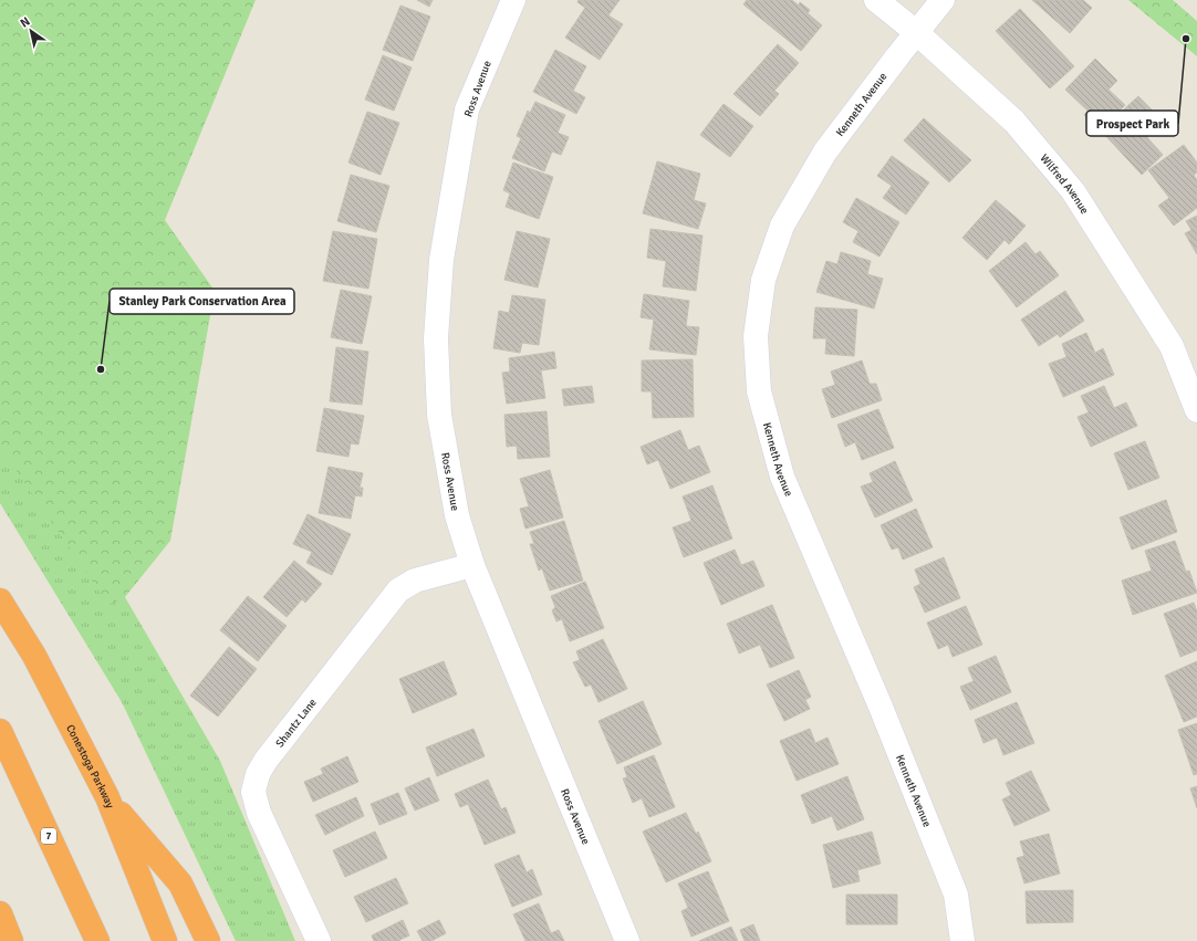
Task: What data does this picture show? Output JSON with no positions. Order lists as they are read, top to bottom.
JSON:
{
  "streets": {
    "highway": ["Conestoga Parkway", "7"],
    "street": [
      "Ross Avenue",
      "Kenneth Avenue",
      "Wilfred Avenue",
      "Shantz Lane"
    ]
  },
  "crossings": [
    ["Ross Avenue", "Shantz Lane"],
    ["Kenneth Avenue", "Wilfred Avenue"]
  ],
  "places": ["Prospect Park", "Stanley Park Conservation Area"],
  "north": "top left"
}
